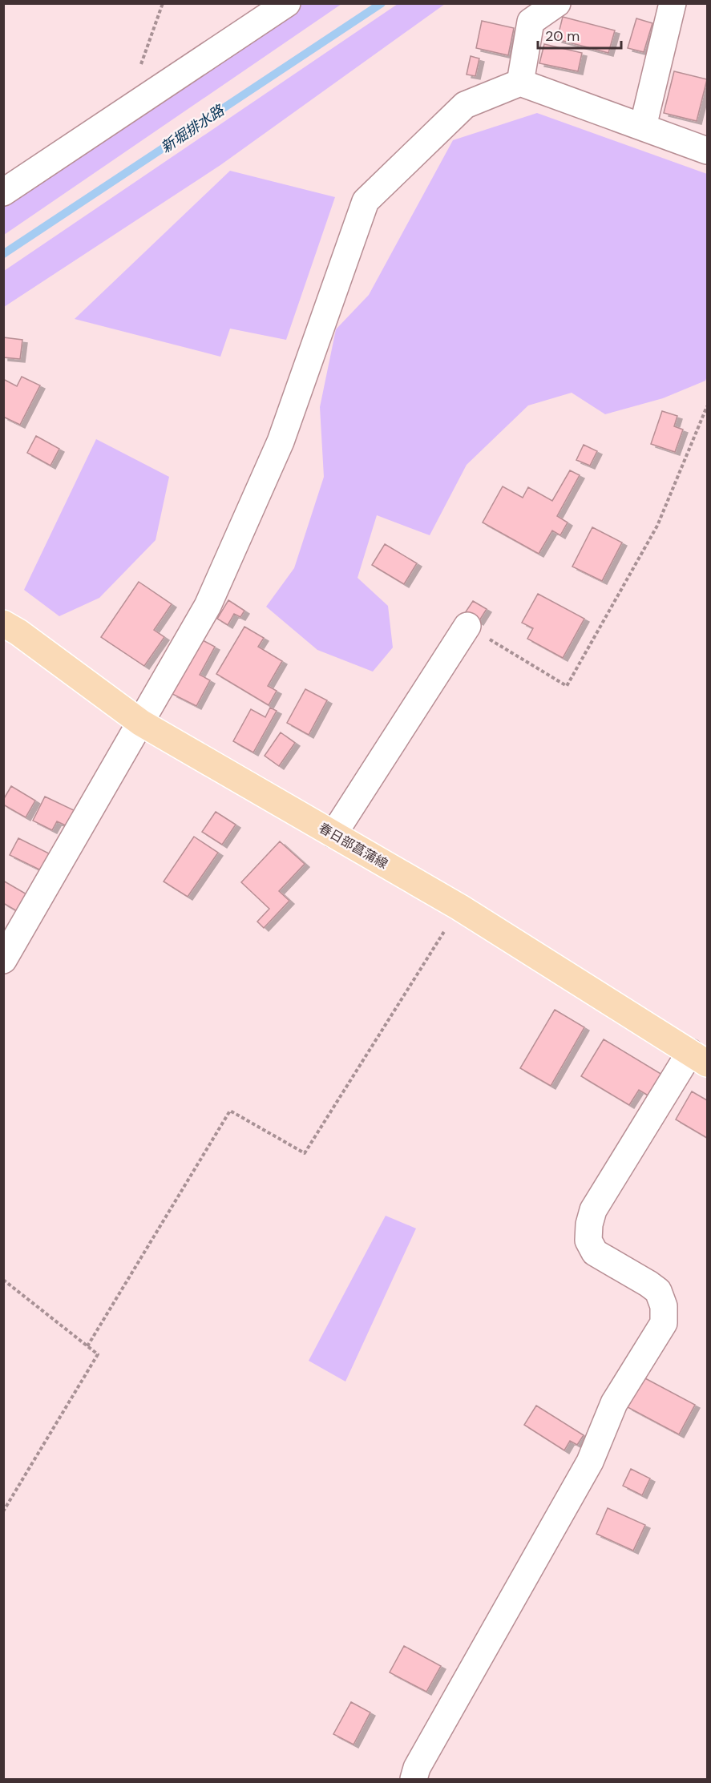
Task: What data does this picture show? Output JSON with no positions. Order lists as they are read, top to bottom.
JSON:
{
  "streets": {
    "main road": ["春日部菖蒲線"]
  },
  "water": ["新堀排水路"],
  "scale_bar": "20 m"
}
